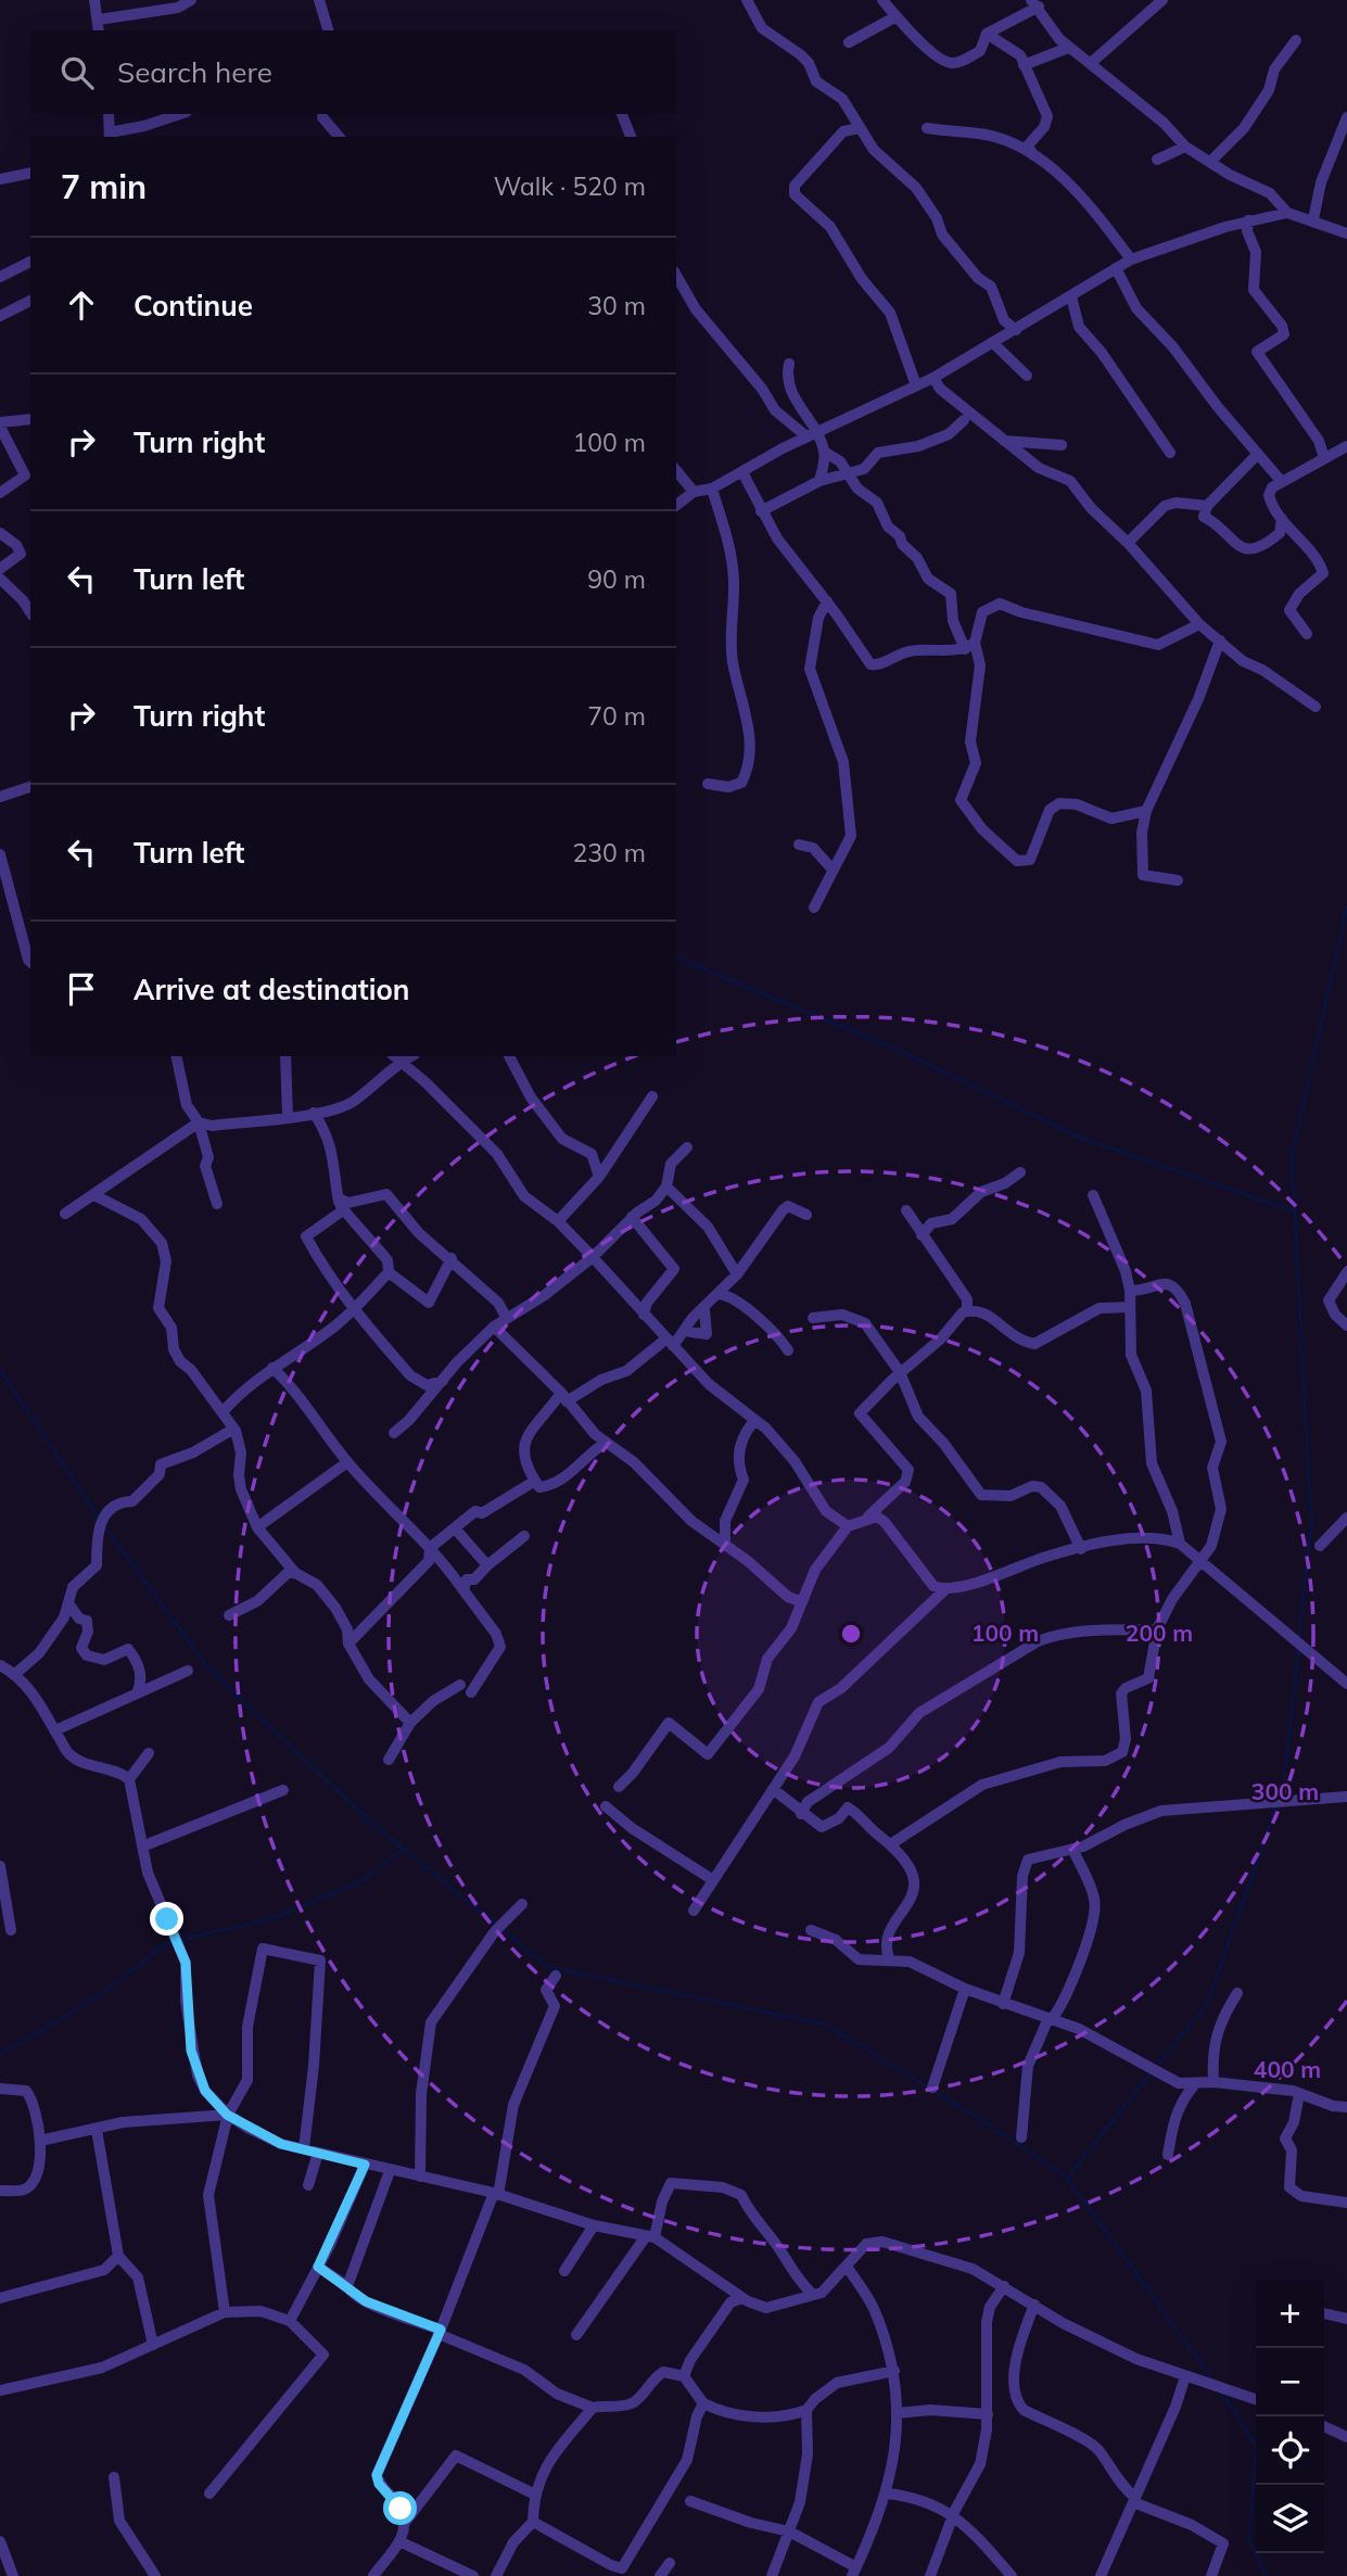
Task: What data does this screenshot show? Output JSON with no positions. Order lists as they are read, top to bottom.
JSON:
{
  "page": {
    "search": "Search here",
    "heading": ["7 min", "Walk · 520 m"],
    "list": [
      ["Continue", "30 m"],
      ["Turn right", "100 m"],
      ["Turn left", "90 m"],
      ["Turn right", "70 m"],
      ["Turn left", "230 m"],
      "Arrive at destination"
    ],
    "map_buttons": ["+", "−"]
  },
  "rings": [
    "100 m",
    "200 m",
    "300 m",
    "400 m"
  ]
}
